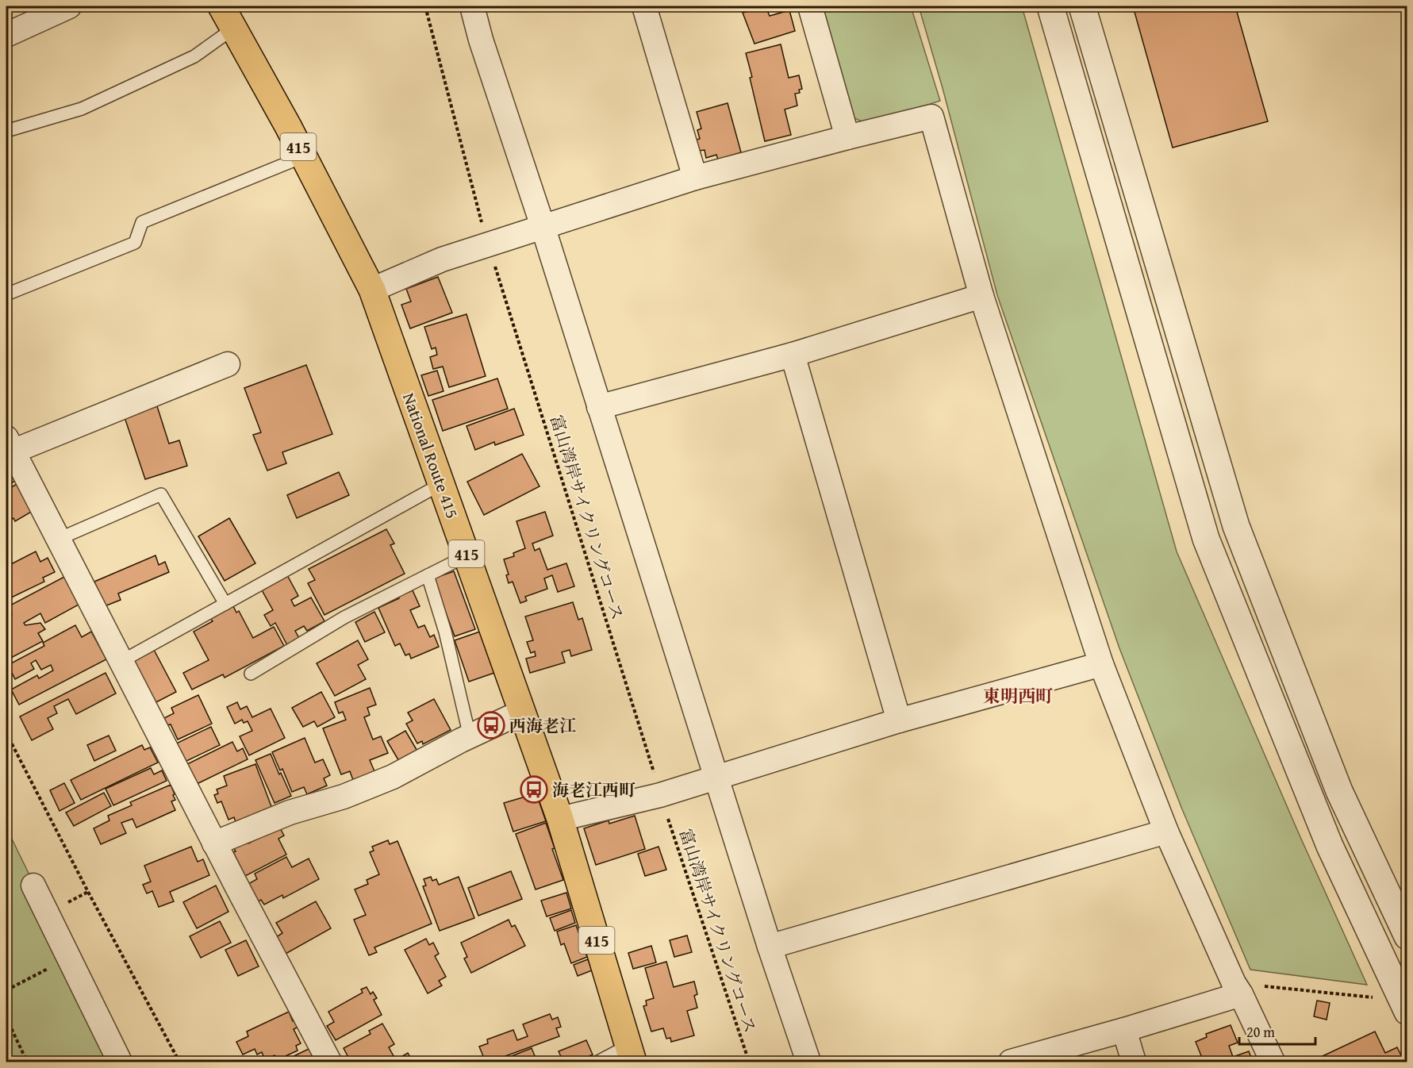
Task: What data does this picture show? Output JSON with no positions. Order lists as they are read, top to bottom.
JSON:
{
  "streets": {
    "highway": ["415", "National Route 415"],
    "path": ["富山湾岸サイクリングコース"]
  },
  "districts": ["東明西町"],
  "places": {
    "bus stop": ["西海老江", "海老江西町"]
  },
  "scale_bar": "20 m"
}
